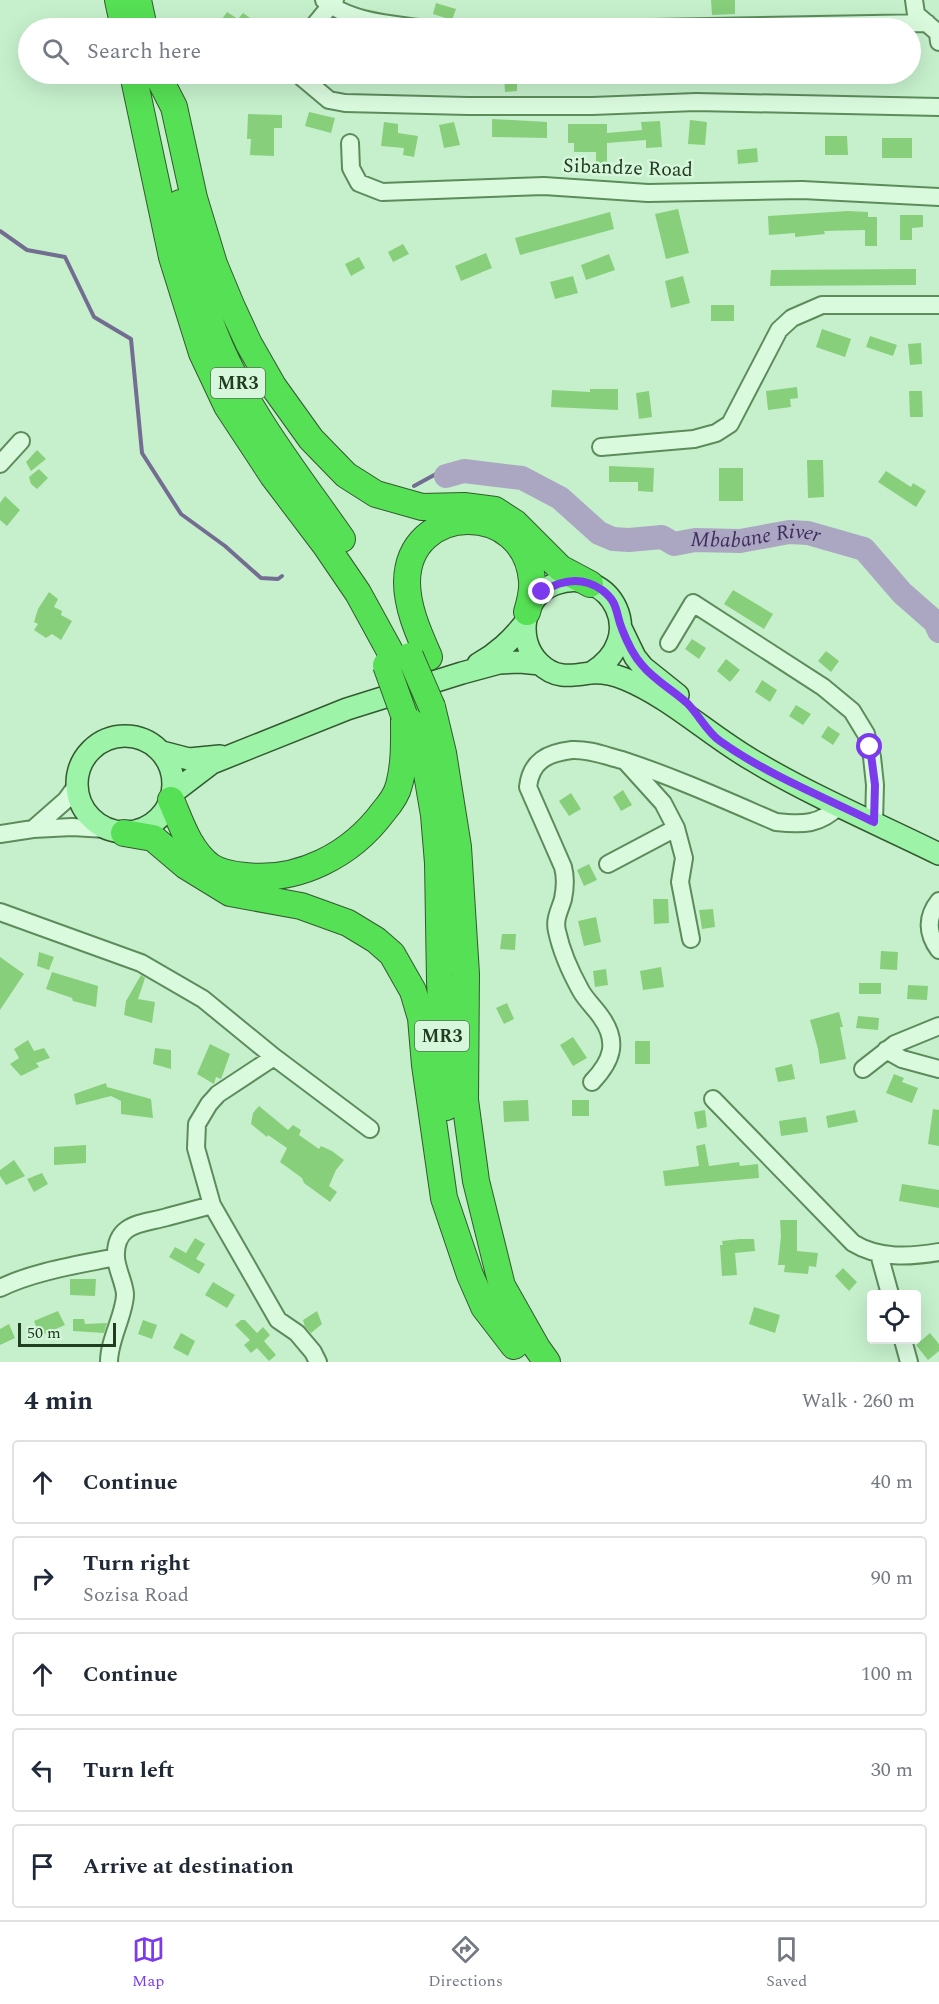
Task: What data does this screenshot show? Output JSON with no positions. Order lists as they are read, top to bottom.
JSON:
{
  "streets": {
    "highway": ["MR3"],
    "street": ["Sibandze Road"]
  },
  "water": ["Mbabane River"],
  "scale_bar": "50 m",
  "page": {
    "search": "Search here",
    "scale": "50 m",
    "heading": ["4 min", "Walk · 260 m"],
    "list": [
      ["Continue", "40 m"],
      ["Turn right", "Sozisa Road", "90 m"],
      ["Continue", "100 m"],
      ["Turn left", "30 m"],
      "Arrive at destination"
    ],
    "nav": ["Map", "Directions", "Saved"]
  }
}
